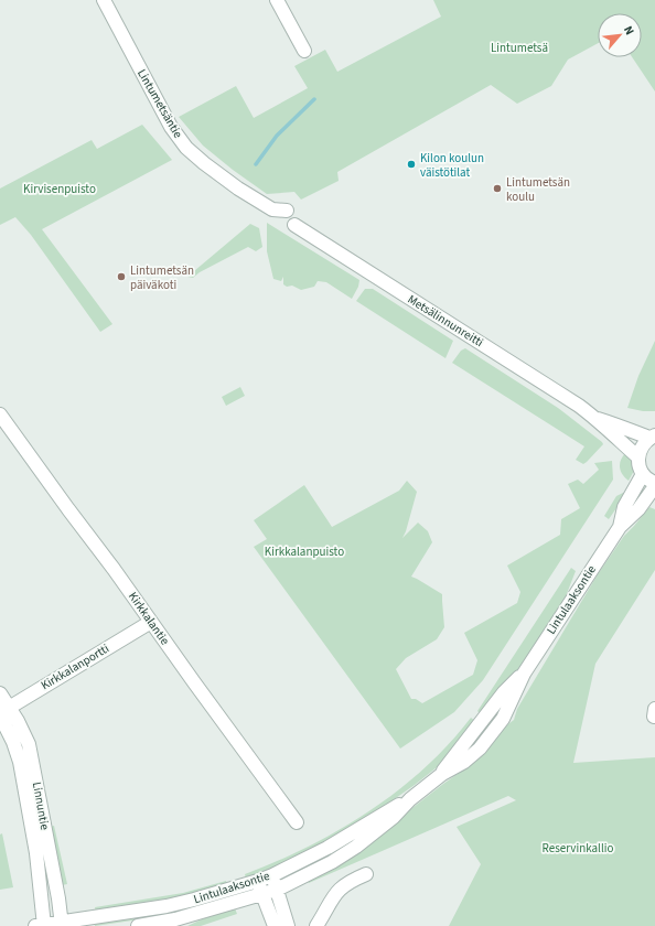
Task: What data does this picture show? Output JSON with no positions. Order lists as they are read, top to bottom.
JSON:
{
  "streets": {
    "street": [
      "Lintumetsäntie",
      "Metsälinnunreitti",
      "Lintulaaksontie",
      "Kirkkalantie",
      "Kirkkalanportti",
      "Linnuntie"
    ]
  },
  "crossings": [
    ["Lintulaaksontie", "Linnuntie"],
    ["Kirkkalantie", "Kirkkalanportti"],
    ["Kirkkalanportti", "Linnuntie"]
  ],
  "parks": [
    "Lintumetsä",
    "Kirvisenpuisto",
    "Kirkkalanpuisto",
    "Reservinkallio"
  ],
  "places": ["Kilon koulun väistötilat", "Lintumetsän koulu", "Lintumetsän päiväkoti"],
  "north": "top right"
}
